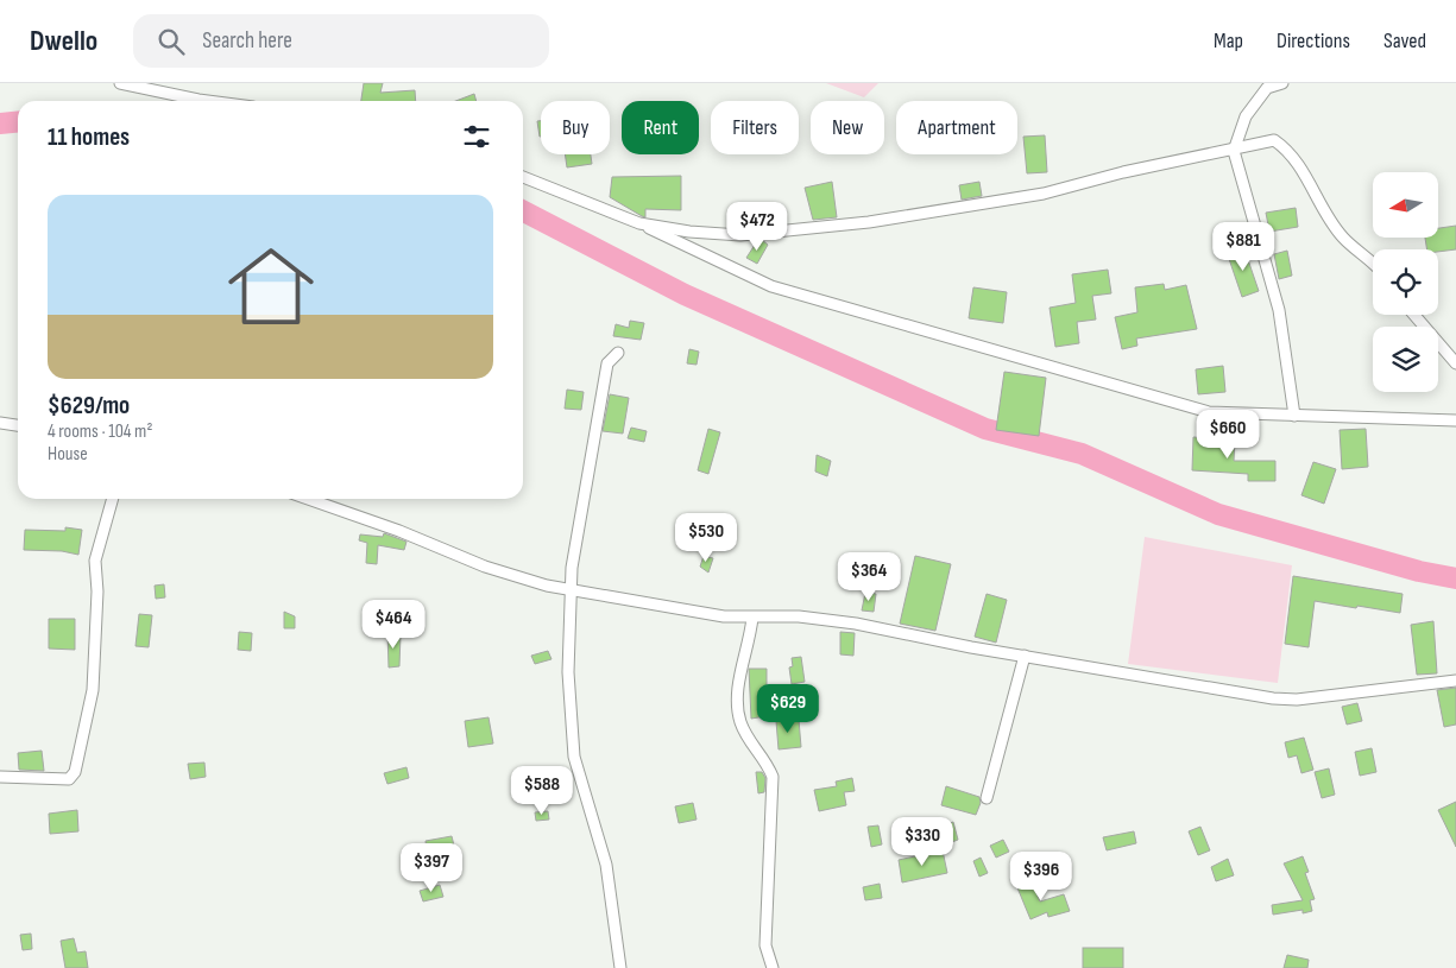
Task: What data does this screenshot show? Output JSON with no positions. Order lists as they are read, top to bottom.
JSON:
{
  "north": "left",
  "page": {
    "header": "Dwello",
    "search": "Search here",
    "nav": ["Map", "Directions", "Saved"],
    "chip": [
      "Buy",
      "Rent",
      "Filters",
      "New",
      "Apartment"
    ],
    "heading": "11 homes",
    "list": [
      {
        "name": "$629/mo",
        "note": "4 rooms · 104 m² · House"
      }
    ],
    "price": [
      "$472",
      "$881",
      "$660",
      "$530",
      "$364",
      "$464",
      "$629",
      "$588",
      "$330",
      "$397",
      "$396"
    ]
  }
}
